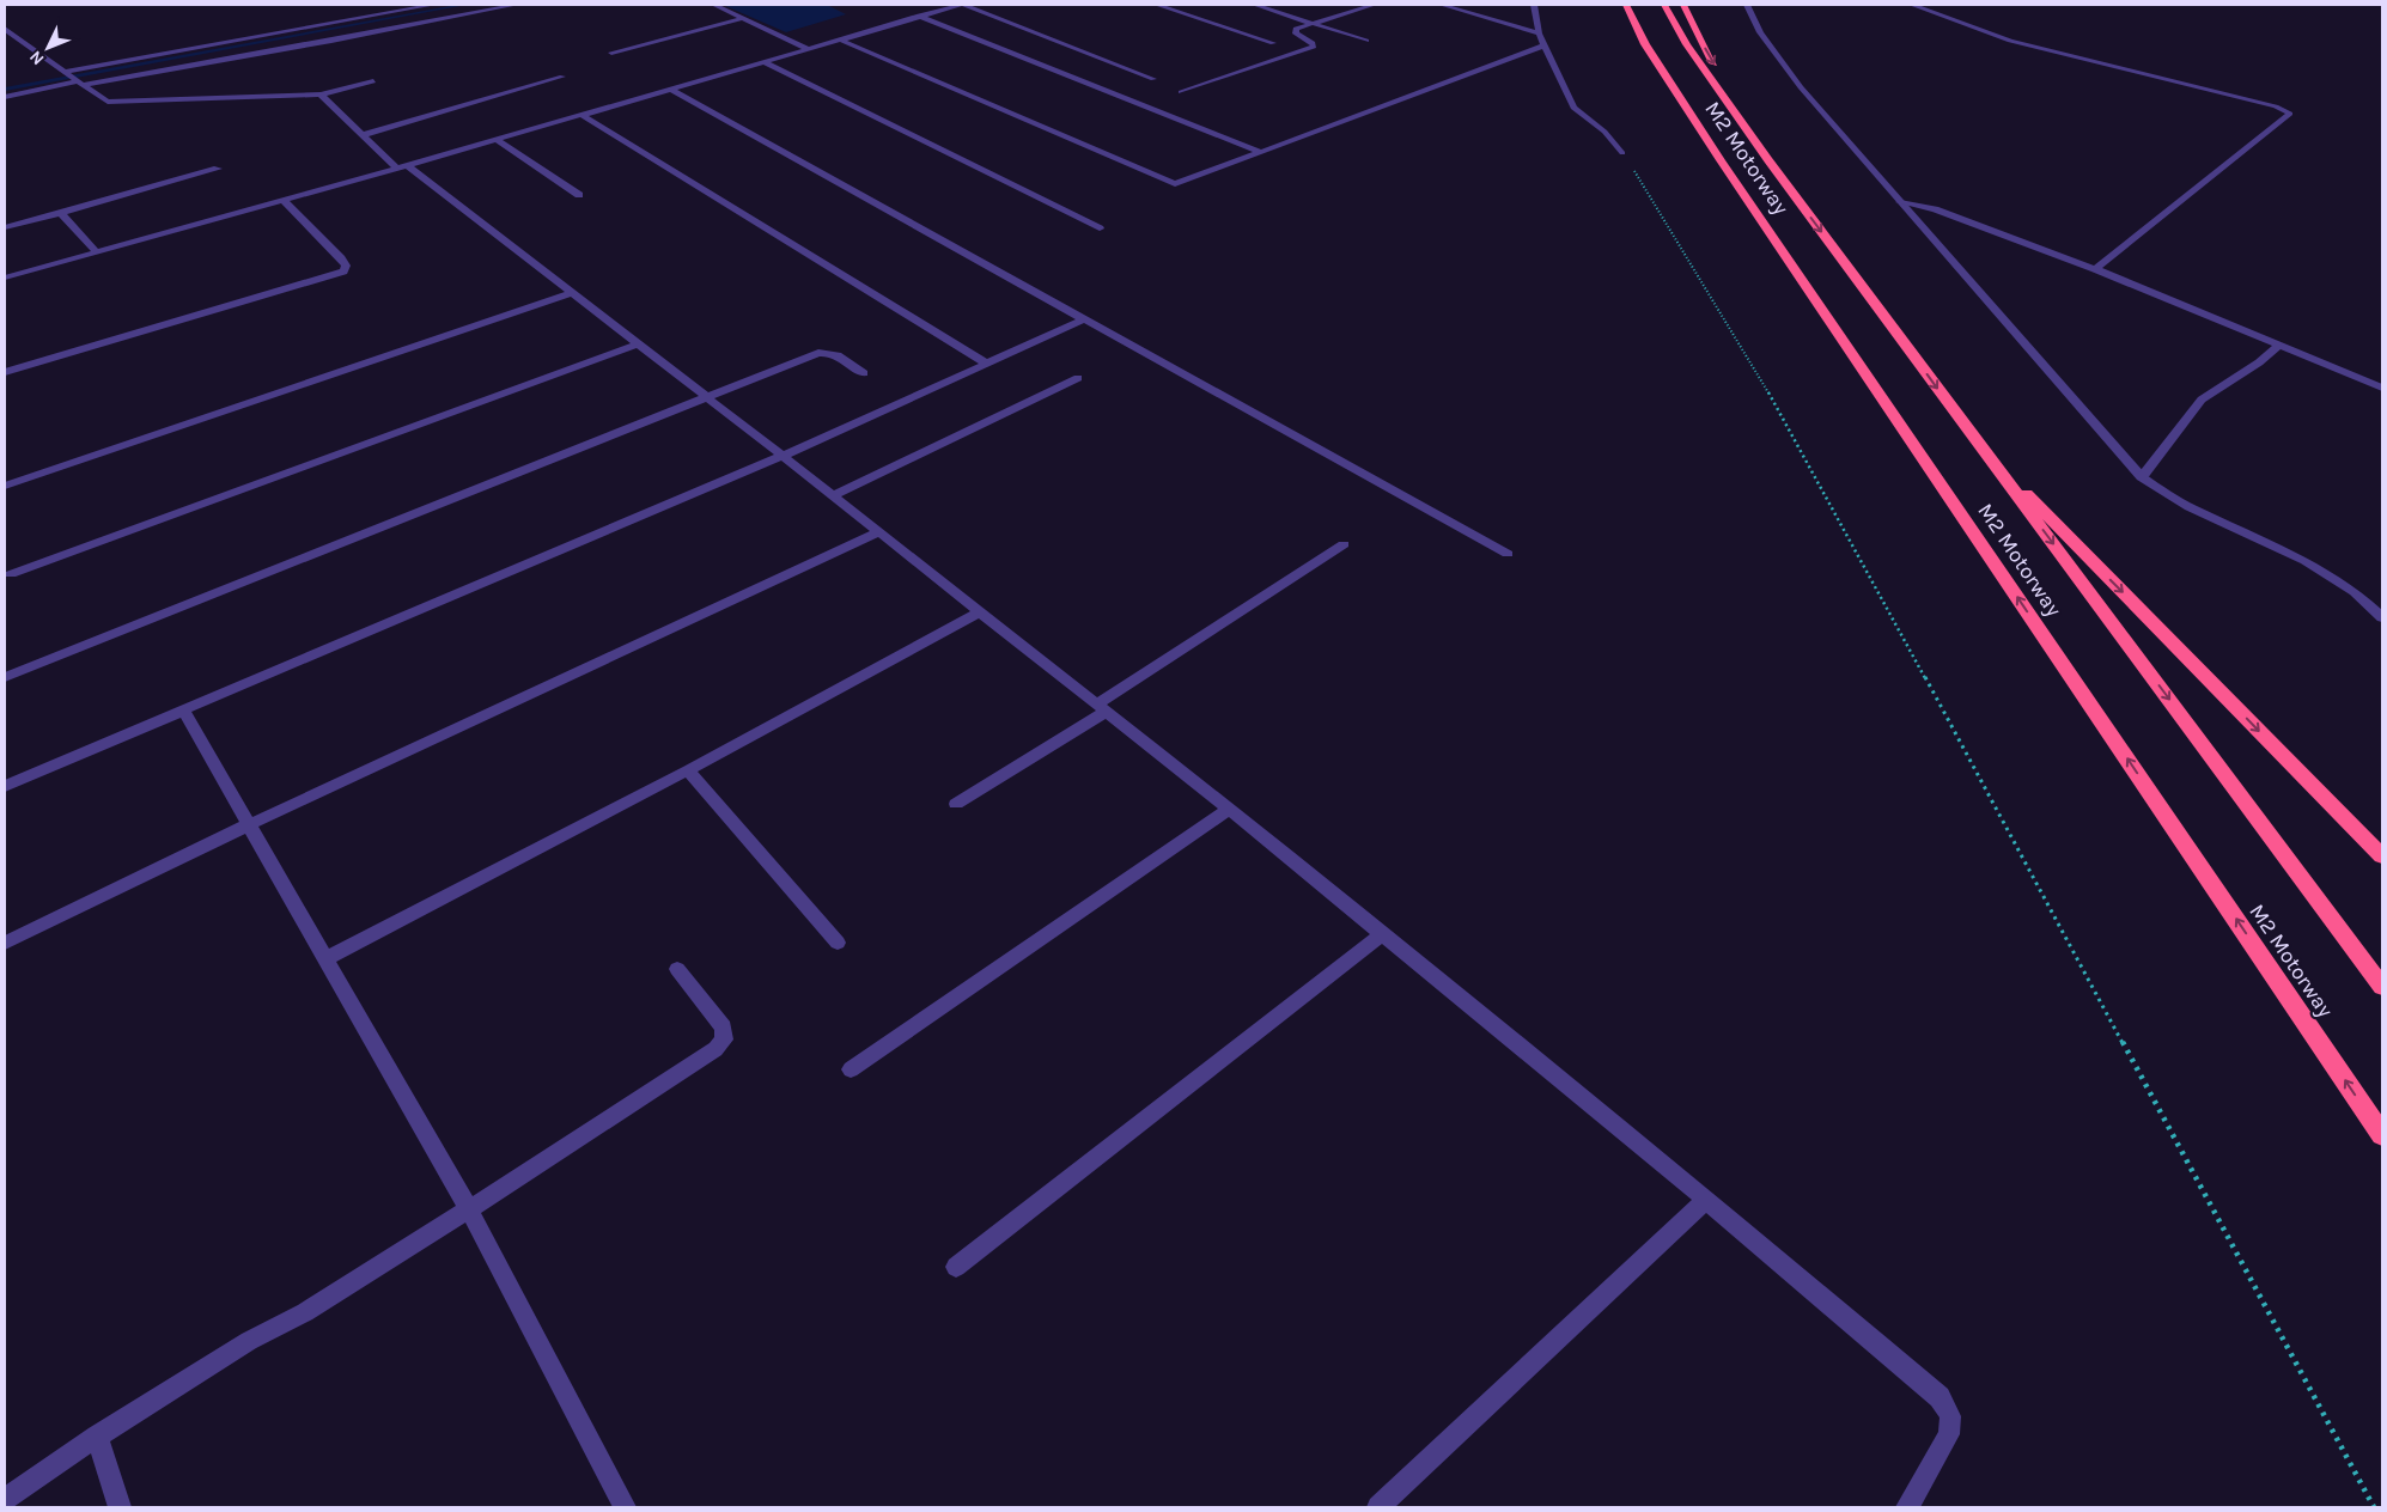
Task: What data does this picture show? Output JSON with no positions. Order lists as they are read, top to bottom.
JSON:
{
  "streets": {
    "highway": ["M2 Motorway"]
  },
  "north": "bottom left"
}
